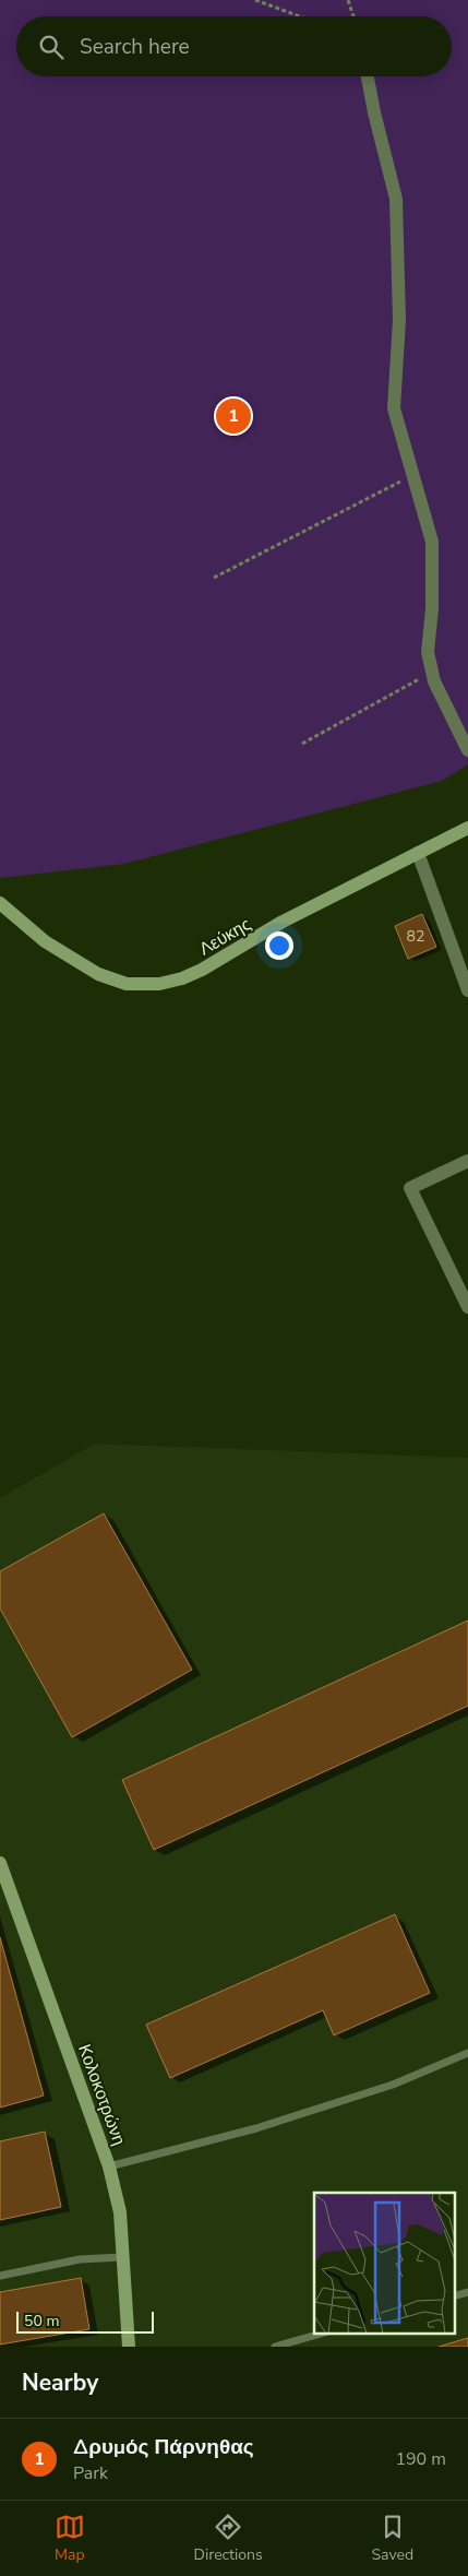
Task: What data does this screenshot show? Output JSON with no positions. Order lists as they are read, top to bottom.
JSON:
{
  "streets": {
    "street": ["Λεύκης", "Κολοκοτρώνη"]
  },
  "house_numbers": ["82"],
  "scale_bar": "50 m",
  "page": {
    "search": "Search here",
    "pins": "1",
    "scale": "50 m",
    "heading": "Nearby",
    "list": [
      {
        "mark": "1",
        "name": "Δρυμός Πάρνηθας",
        "note": "Park",
        "value": "190 m"
      }
    ],
    "nav": ["Map", "Directions", "Saved"]
  }
}
